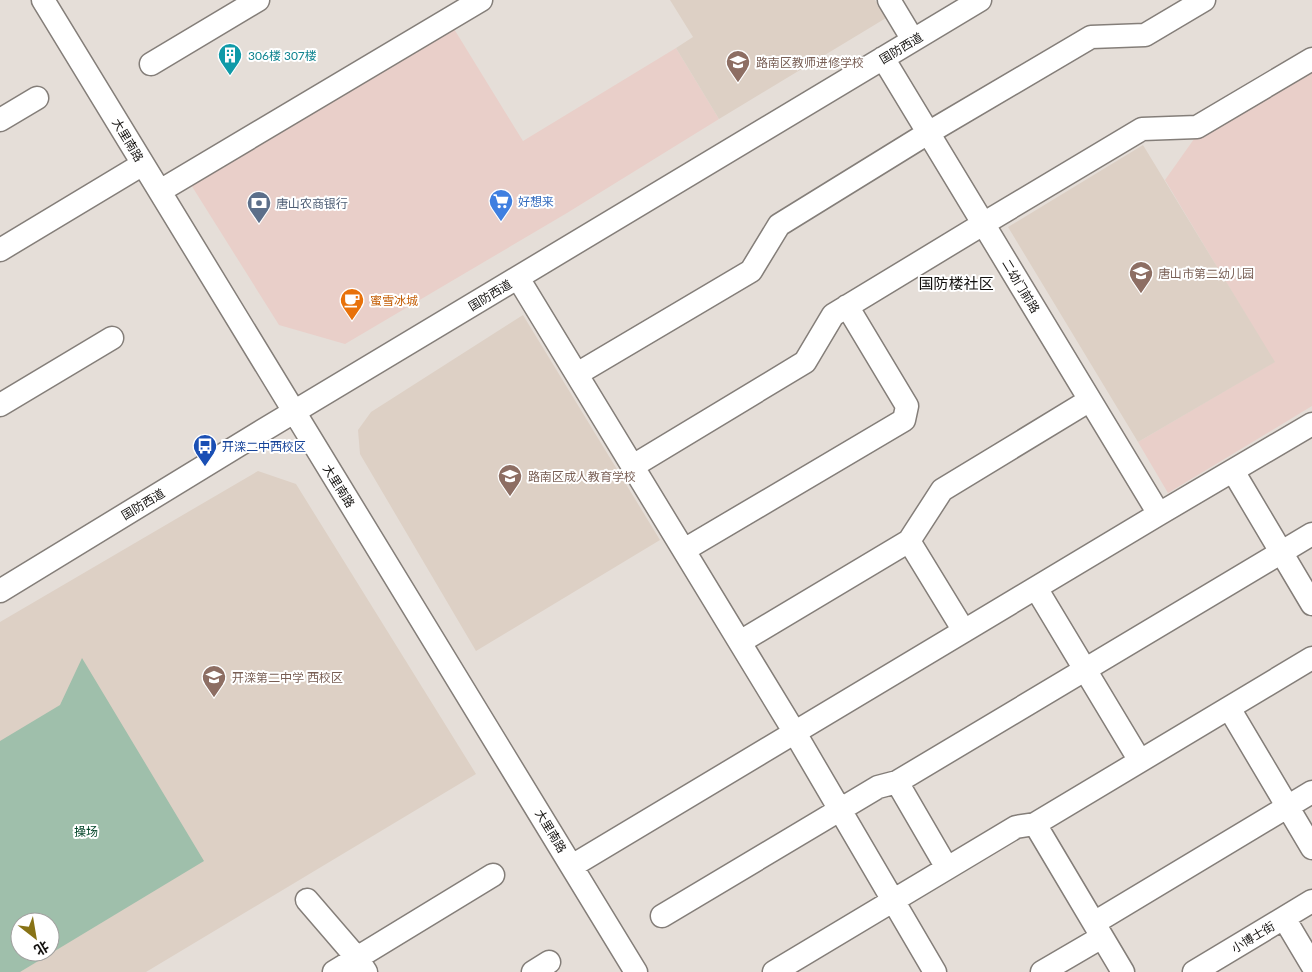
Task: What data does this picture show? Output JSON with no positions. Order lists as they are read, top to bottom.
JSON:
{
  "streets": {
    "street": [
      "国防西道",
      "大里南路",
      "二幼门前路",
      "小博士街"
    ]
  },
  "crossings": [
    ["国防西道", "大里南路"],
    ["国防西道", "二幼门前路"]
  ],
  "districts": ["国防楼社区"],
  "parks": ["操场"],
  "places": {
    "building": ["306楼 307楼"],
    "school or university": [
      "路南区教师进修学校",
      "唐山市第二幼儿园",
      "路南区成人教育学校",
      "开滦第二中学 西校区"
    ],
    "supermarket": ["好想来"],
    "bank": ["唐山农商银行"],
    "cafe": ["蜜雪冰城"],
    "bus stop": ["开滦二中西校区"]
  },
  "north": "bottom right"
}
